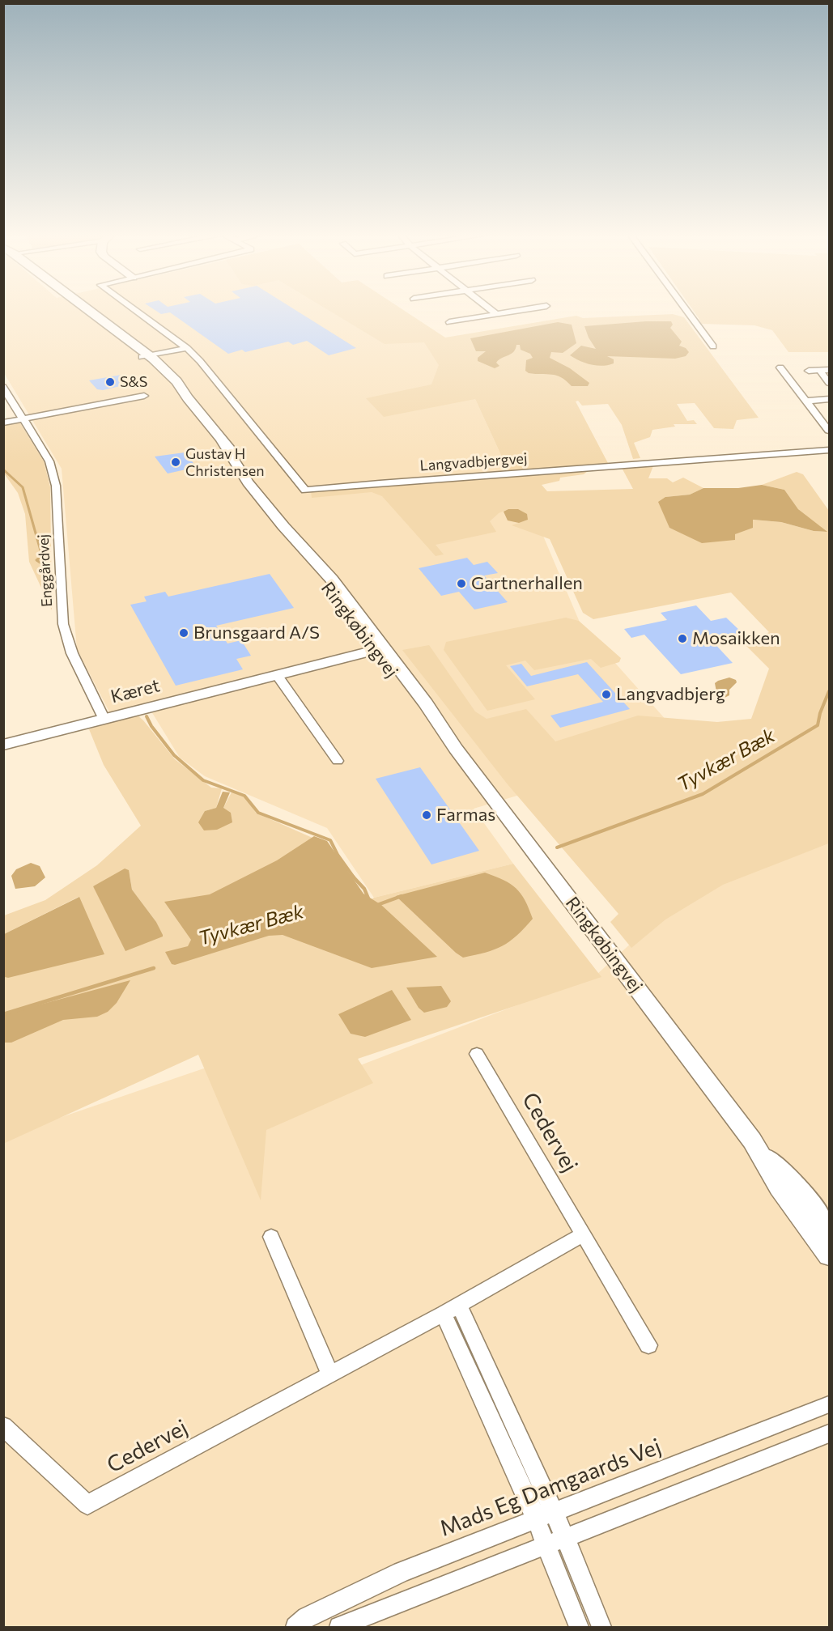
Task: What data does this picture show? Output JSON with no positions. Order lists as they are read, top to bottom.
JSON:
{
  "streets": {
    "street": [
      "Langvadbjergvej",
      "Enggårdvej",
      "Ringkøbingvej",
      "Kæret",
      "Cedervej",
      "Mads Eg Damgaards Vej"
    ]
  },
  "crossings": [
    ["Enggårdvej", "Kæret"],
    ["Ringkøbingvej", "Kæret"]
  ],
  "water": ["Tyvkær Bæk"],
  "places": [
    "S&S",
    "Gustav H Christensen",
    "Gartnerhallen",
    "Brunsgaard A/S",
    "Mosaikken",
    "Langvadbjerg",
    "Farmas"
  ]
}
